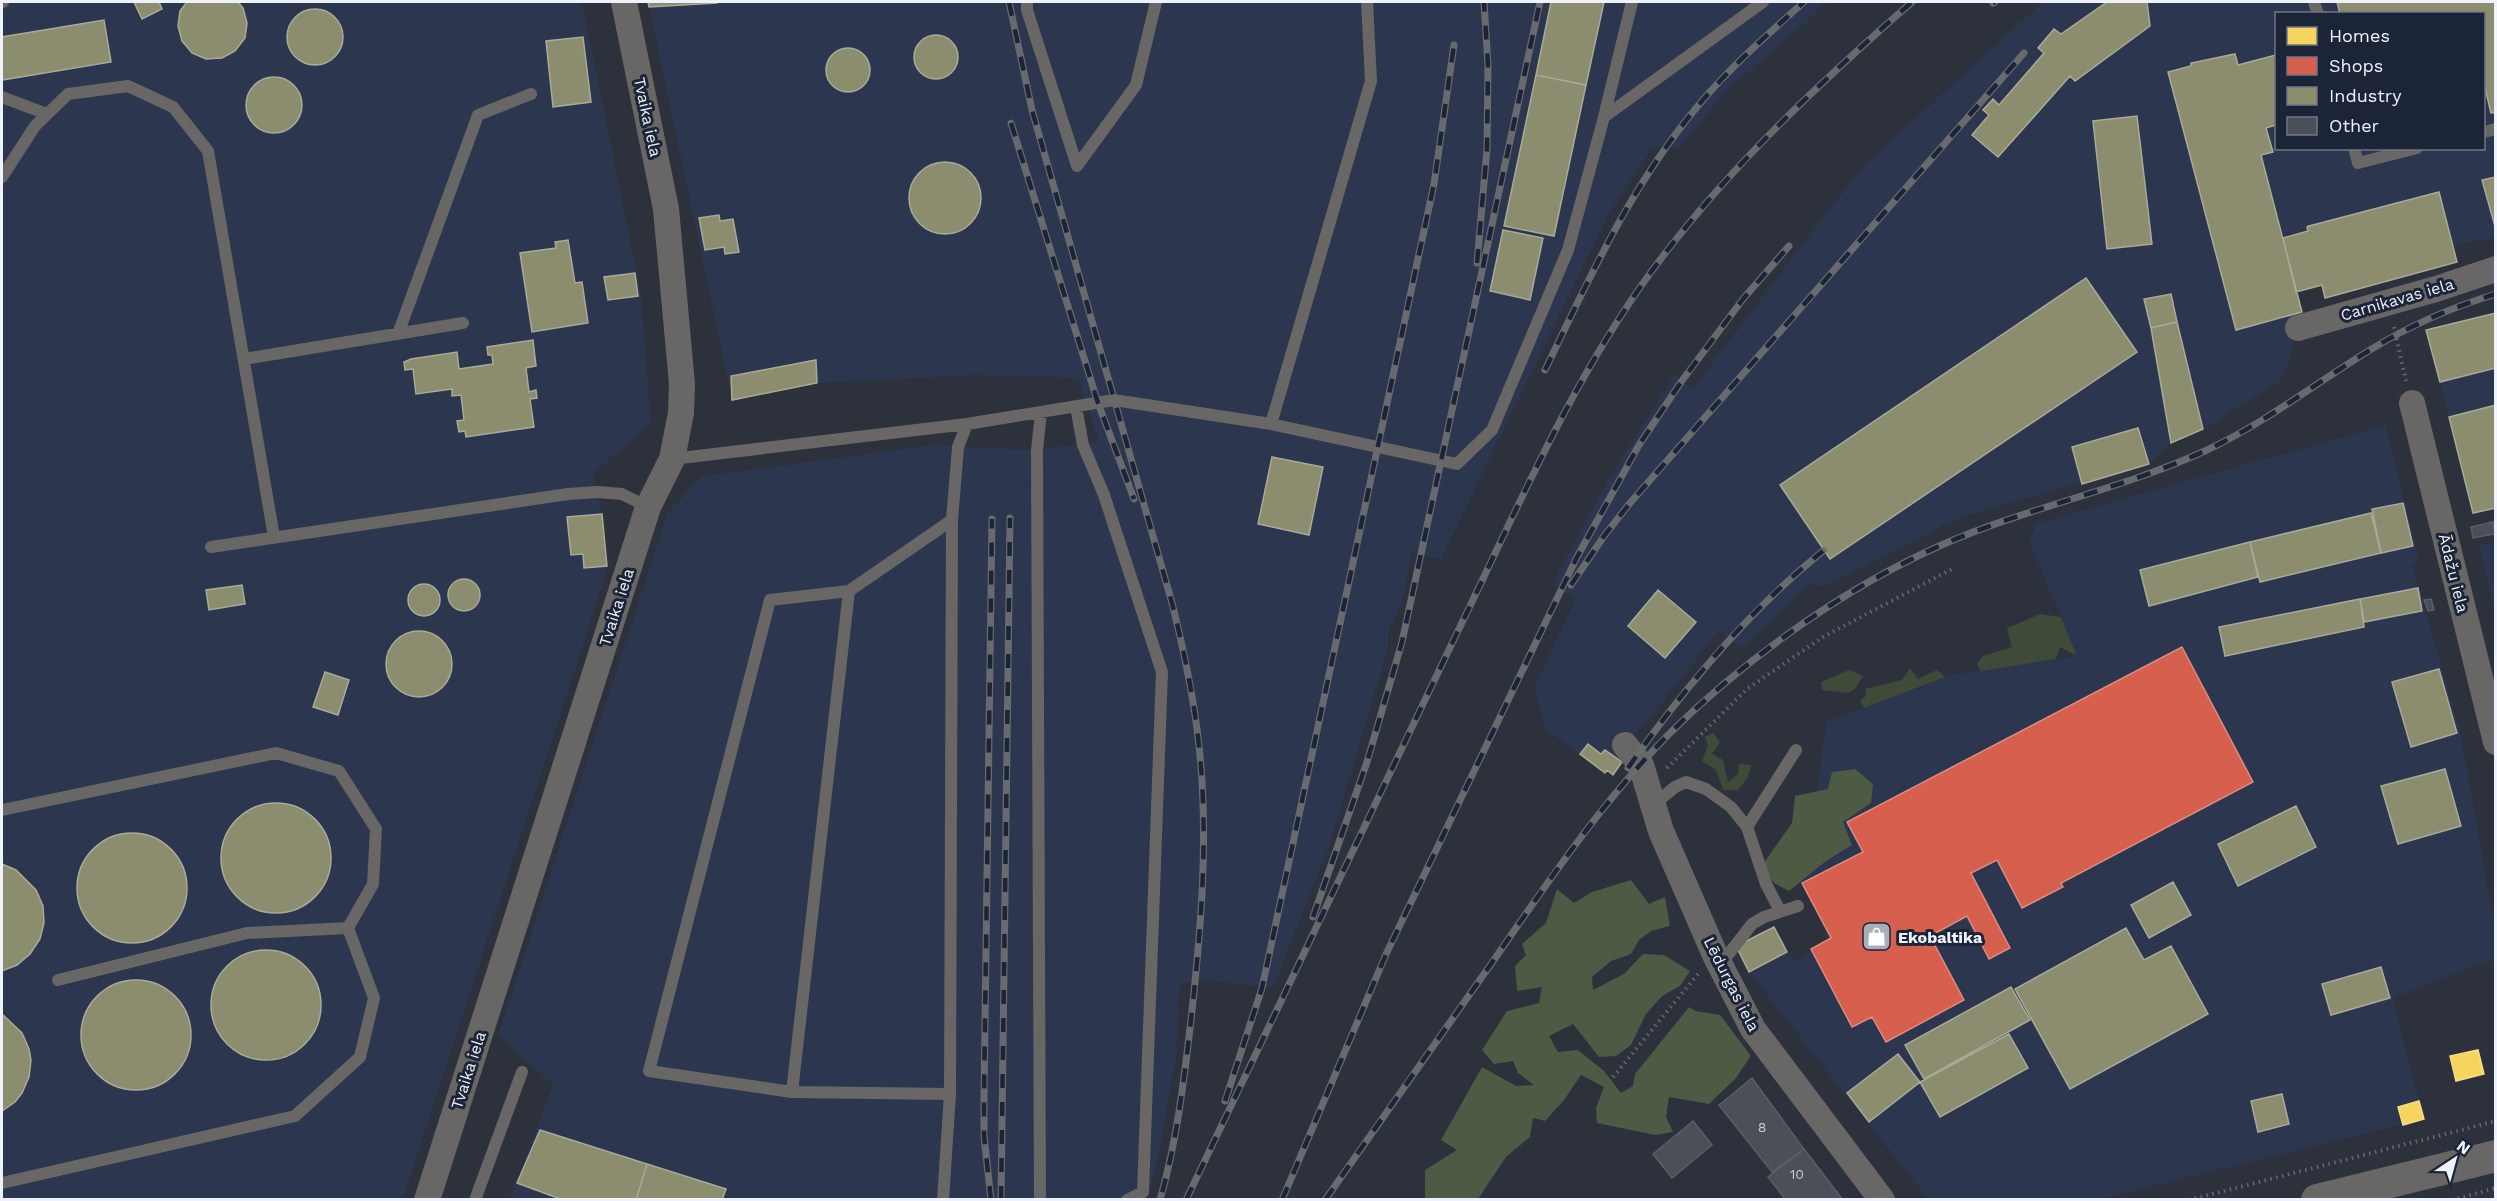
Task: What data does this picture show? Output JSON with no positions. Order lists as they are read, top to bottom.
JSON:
{
  "streets": {
    "street": [
      "Tvaika iela",
      "Carnikavas iela",
      "Ādažu iela",
      "Lēdurgas iela"
    ]
  },
  "places": {
    "shop": ["Ekobaltika"]
  },
  "house_numbers": ["8", "10"],
  "legend": [
    "Homes",
    "Shops",
    "Industry",
    "Other"
  ],
  "north": "top right"
}
